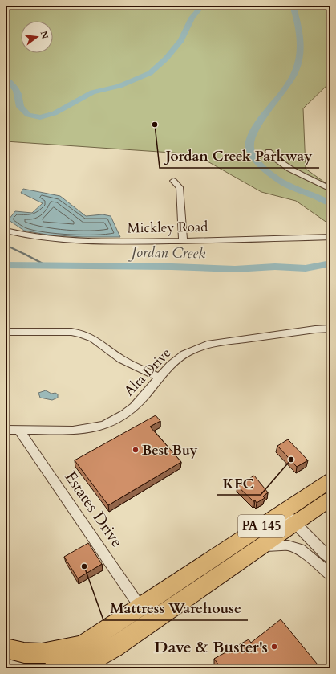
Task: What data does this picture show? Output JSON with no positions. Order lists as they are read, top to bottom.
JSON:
{
  "streets": {
    "highway": ["PA 145"],
    "street": ["Mickley Road", "Alta Drive", "Estates Drive"]
  },
  "crossings": [
    ["Alta Drive", "Estates Drive"],
    ["Estates Drive", "PA 145"]
  ],
  "water": ["Jordan Creek"],
  "places": [
    "Jordan Creek Parkway",
    "Best Buy",
    "KFC",
    "Mattress Warehouse",
    "Dave & Buster's"
  ],
  "north": "right"
}
